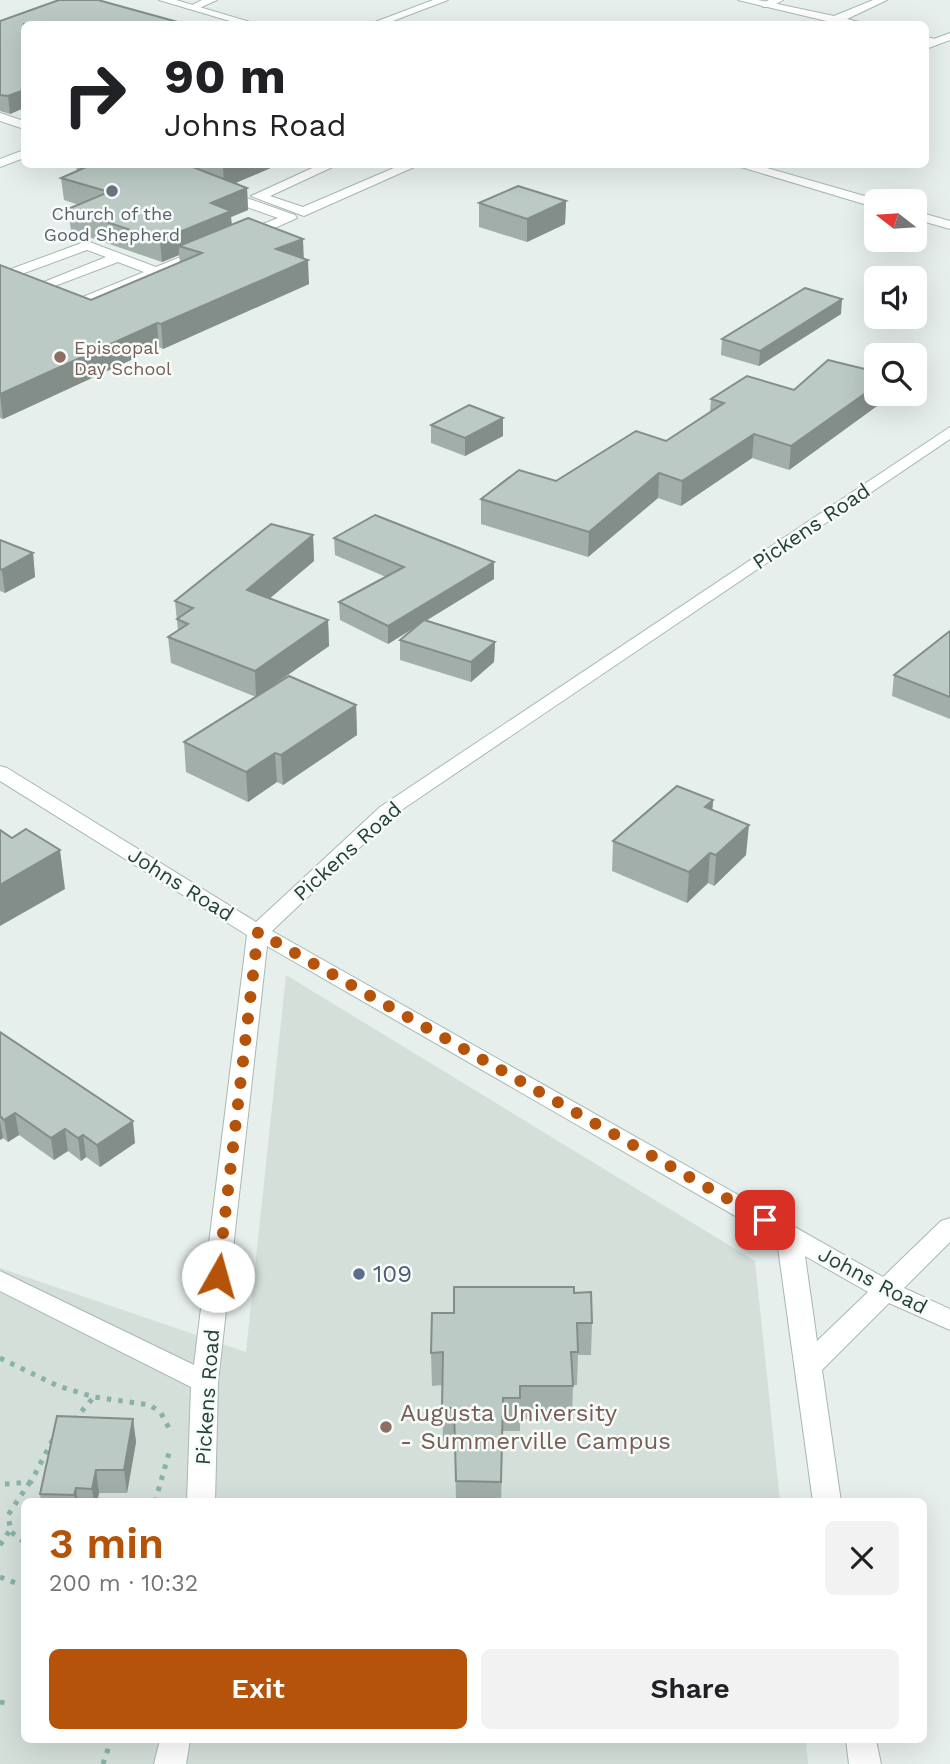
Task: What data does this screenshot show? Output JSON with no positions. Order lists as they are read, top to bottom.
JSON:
{
  "streets": {
    "street": ["Pickens Road", "Johns Road"]
  },
  "crossings": [
    ["Pickens Road", "Johns Road"]
  ],
  "places": [
    "Church of the Good Shepherd",
    "Episcopal Day School",
    "109",
    "Augusta University - Summerville Campus"
  ],
  "north": "left",
  "page": {
    "turn": ["90 m", "Johns Road"],
    "heading": ["3 min", "200 m · 10:32"],
    "buttons": ["Exit", "Share"]
  }
}
